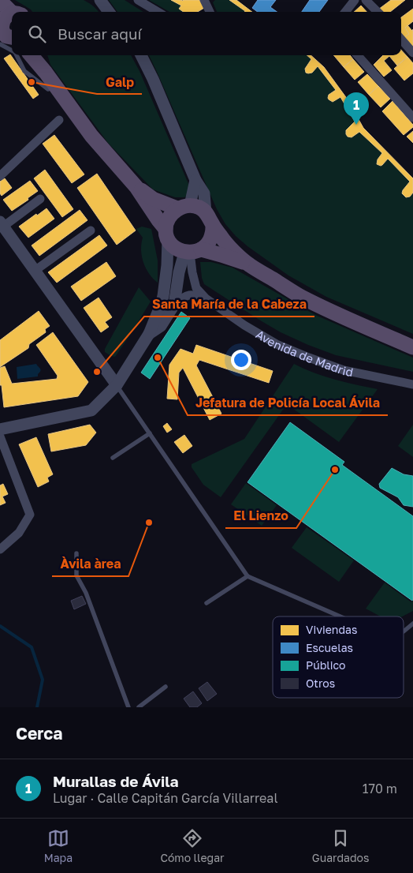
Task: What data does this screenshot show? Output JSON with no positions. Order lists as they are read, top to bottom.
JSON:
{
  "streets": {
    "street": ["Avenida de Madrid"]
  },
  "places": [
    "Galp",
    "Jefatura de Policía Local Ávila",
    "Santa María de la Cabeza",
    "El Lienzo",
    "Àvila àrea"
  ],
  "legend": [
    "Viviendas",
    "Escuelas",
    "Público",
    "Otros"
  ],
  "page": {
    "search": "Buscar aquí",
    "pins": "1",
    "heading": "Cerca",
    "list": [
      {
        "mark": "1",
        "name": "Murallas de Ávila",
        "note": "Lugar · Calle Capitán García Villarreal",
        "value": "170 m"
      }
    ],
    "nav": ["Mapa", "Cómo llegar", "Guardados"]
  }
}
